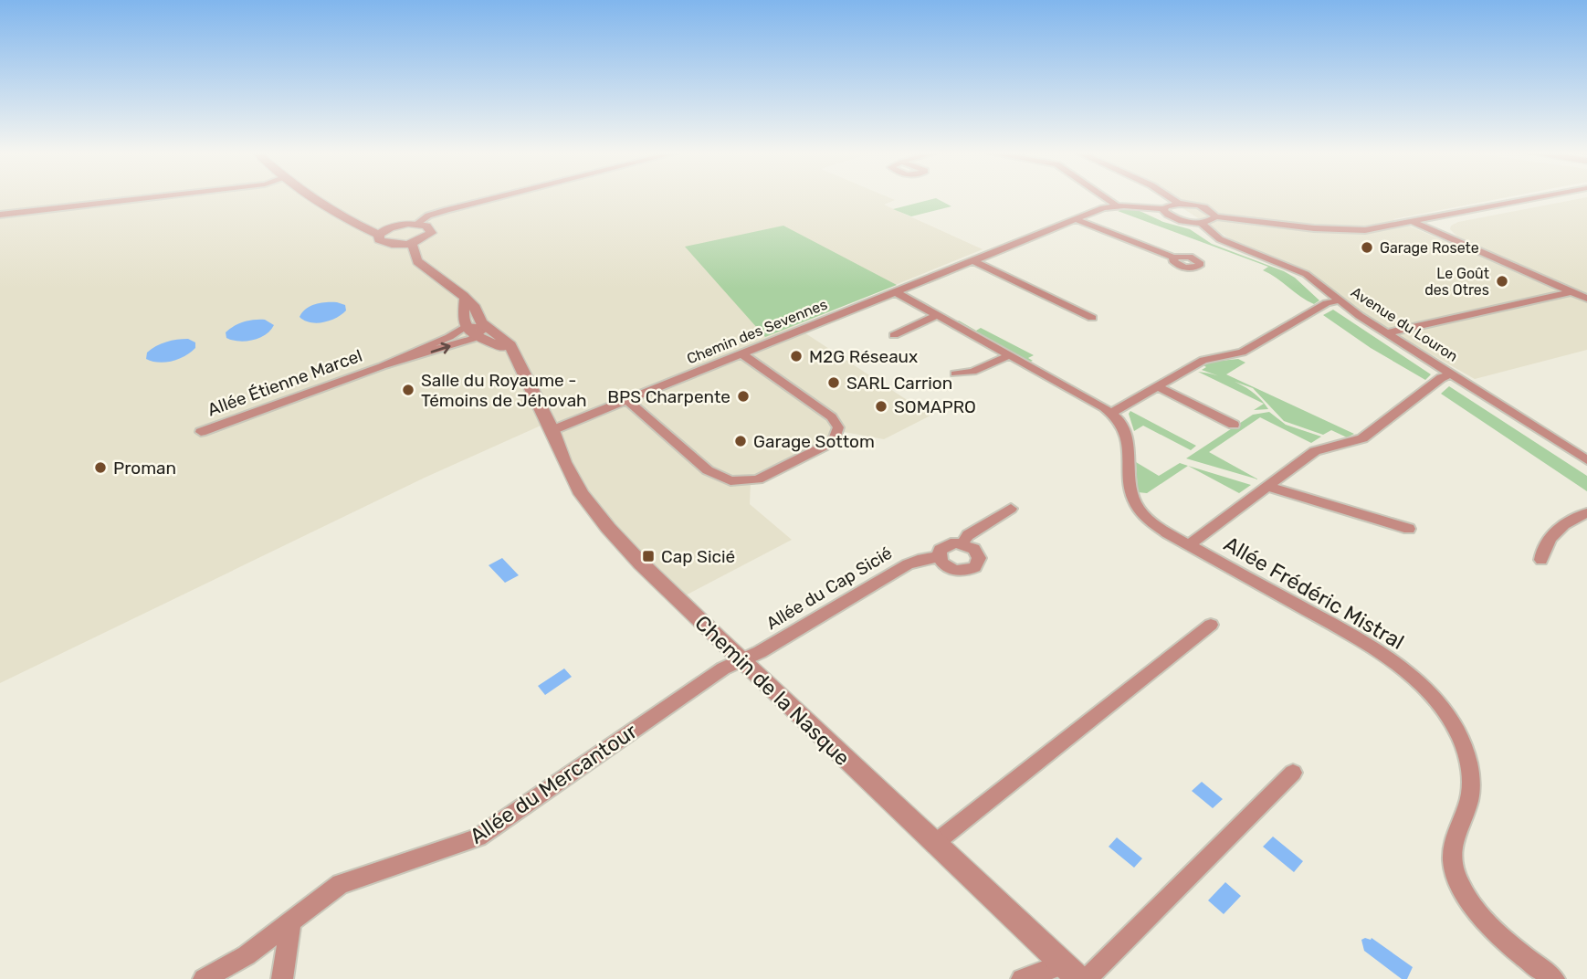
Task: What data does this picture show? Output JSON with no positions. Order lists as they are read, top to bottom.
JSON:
{
  "streets": {
    "street": [
      "Avenue du Louron",
      "Chemin des Sevennes",
      "Allée Étienne Marcel",
      "Allée du Cap Sicié",
      "Allée Frédéric Mistral",
      "Chemin de la Nasque",
      "Allée du Mercantour"
    ]
  },
  "crossings": [
    ["Chemin des Sevennes", "Allée Frédéric Mistral"],
    ["Chemin des Sevennes", "Chemin de la Nasque"],
    ["Allée Étienne Marcel", "Chemin de la Nasque"],
    ["Allée du Cap Sicié", "Chemin de la Nasque"],
    ["Allée du Cap Sicié", "Allée du Mercantour"],
    ["Chemin de la Nasque", "Allée du Mercantour"]
  ],
  "places": {
    "other": [
      "Garage Rosete",
      "Le Goût des Otres",
      "M2G Réseaux",
      "SARL Carrion",
      "Salle du Royaume - Témoins de Jéhovah",
      "BPS Charpente",
      "SOMAPRO",
      "Garage Sottom",
      "Proman"
    ],
    "transit": ["Cap Sicié"]
  }
}
